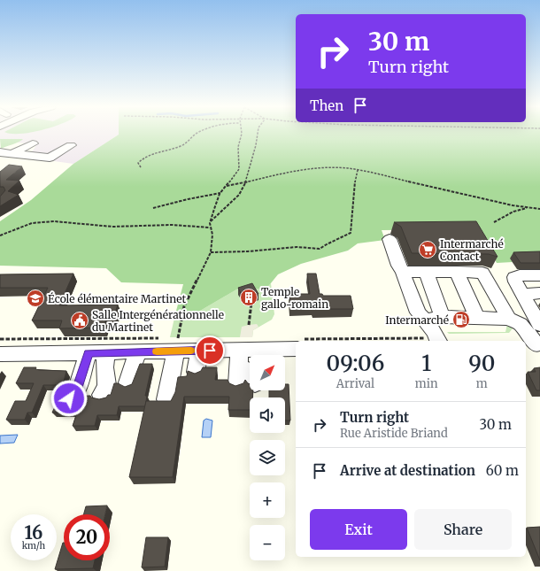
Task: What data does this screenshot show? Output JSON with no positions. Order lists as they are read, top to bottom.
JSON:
{
  "places": {
    "supermarket": ["Intermarché Contact"],
    "building": ["Temple gallo-romain"],
    "school or university": ["École élémentaire Martinet"],
    "fuel station": ["Intermarché"],
    "public building": ["Salle Intergénérationnelle du Martinet"]
  },
  "north": "top right",
  "page": {
    "turn": ["30 m", "Turn right"],
    "then": "Then",
    "eta": [
      "09:06",
      "Arrival",
      "1",
      "min",
      "90",
      "m"
    ],
    "map_buttons": ["+", "−"],
    "list": [
      {
        "name": "Turn right",
        "note": "Rue Aristide Briand",
        "value": "30 m"
      },
      {
        "name": "Arrive at destination",
        "value": "60 m"
      }
    ],
    "buttons": ["Exit", "Share"],
    "speed": "16 km/h",
    "limit": "20"
  }
}
